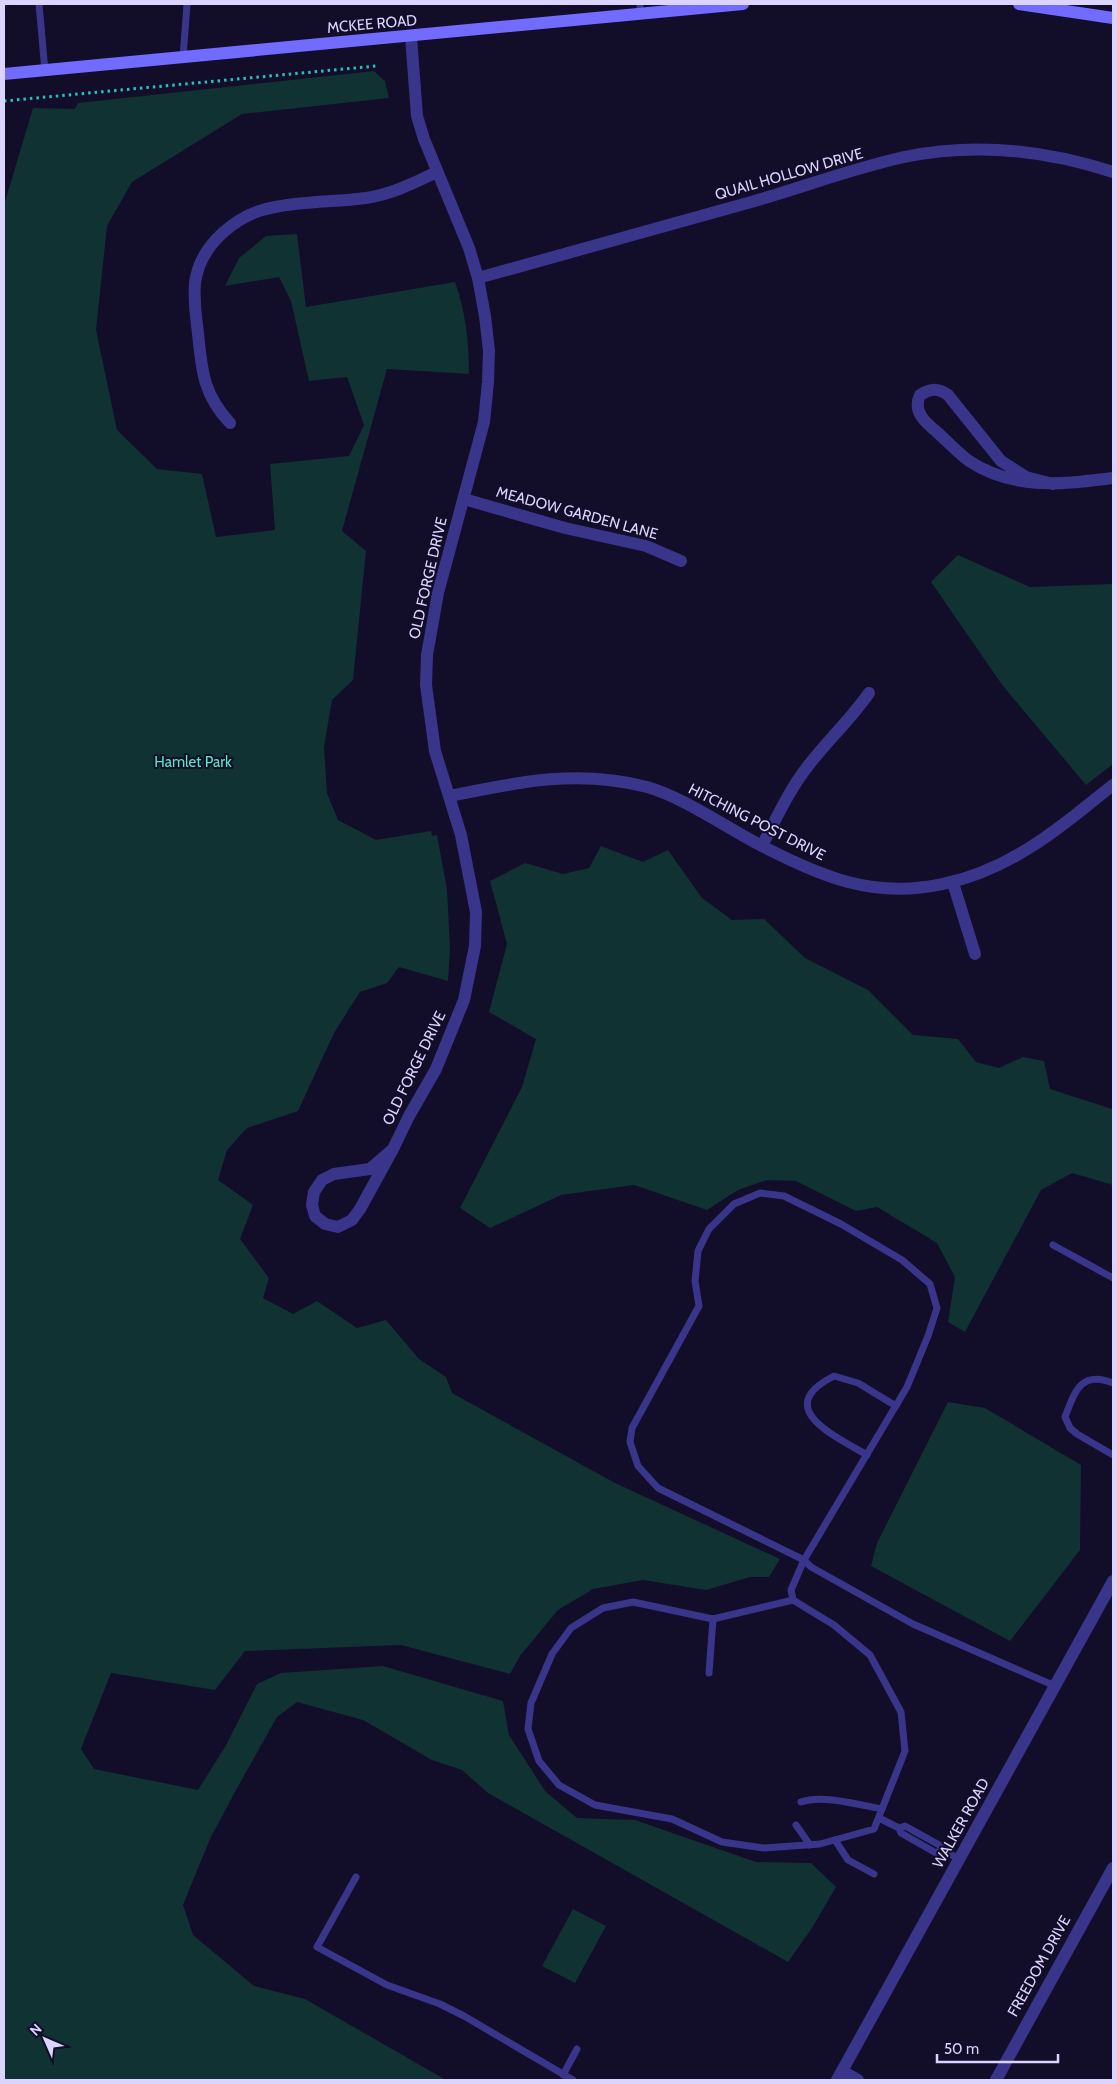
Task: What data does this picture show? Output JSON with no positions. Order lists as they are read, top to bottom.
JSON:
{
  "streets": {
    "main road": ["MCKEE ROAD"],
    "street": [
      "QUAIL HOLLOW DRIVE",
      "MEADOW GARDEN LANE",
      "OLD FORGE DRIVE",
      "HITCHING POST DRIVE",
      "WALKER ROAD",
      "FREEDOM DRIVE"
    ]
  },
  "crossings": [
    ["MCKEE ROAD", "OLD FORGE DRIVE"],
    ["QUAIL HOLLOW DRIVE", "OLD FORGE DRIVE"],
    ["MEADOW GARDEN LANE", "OLD FORGE DRIVE"],
    ["OLD FORGE DRIVE", "HITCHING POST DRIVE"]
  ],
  "parks": ["Hamlet Park"],
  "scale_bar": "50 m",
  "north": "top left"
}
